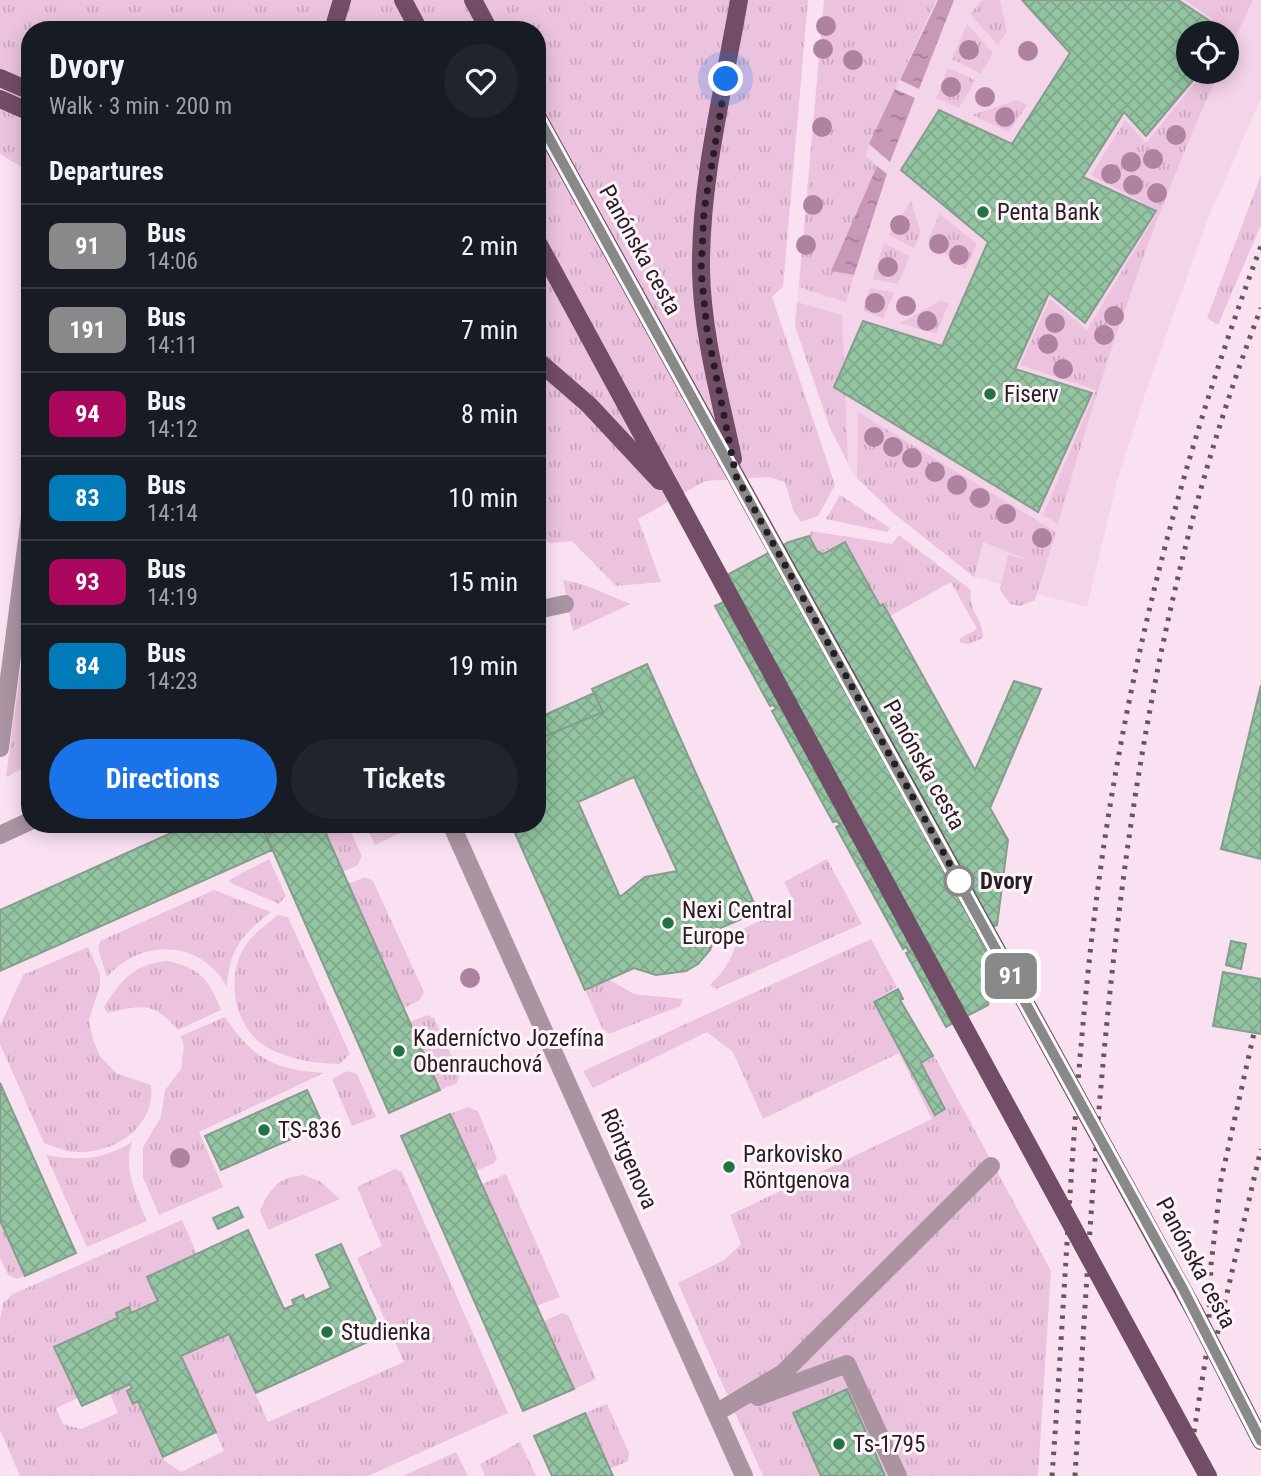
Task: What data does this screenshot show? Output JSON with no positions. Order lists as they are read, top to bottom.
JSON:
{
  "streets": {
    "main road": ["Panónska cesta"],
    "street": ["Röntgenova"]
  },
  "places": [
    "Penta Bank",
    "Fiserv",
    "Dvory",
    "Nexi Central Europe",
    "Kaderníctvo Jozefína Obenrauchová",
    "TS-836",
    "Parkovisko Röntgenova",
    "Studienka",
    "Ts-1795"
  ],
  "lines": ["bus line 91"],
  "page": {
    "on_map": "91",
    "heading": [
      ["Dvory", "Walk · 3 min · 200 m"],
      "Departures"
    ],
    "list": [
      {
        "mark": "91",
        "name": "Bus",
        "note": "14:06",
        "value": "2 min"
      },
      {
        "mark": "191",
        "name": "Bus",
        "note": "14:11",
        "value": "7 min"
      },
      {
        "mark": "94",
        "name": "Bus",
        "note": "14:12",
        "value": "8 min"
      },
      {
        "mark": "83",
        "name": "Bus",
        "note": "14:14",
        "value": "10 min"
      },
      {
        "mark": "93",
        "name": "Bus",
        "note": "14:19",
        "value": "15 min"
      },
      {
        "mark": "84",
        "name": "Bus",
        "note": "14:23",
        "value": "19 min"
      }
    ],
    "buttons": ["Directions", "Tickets"]
  }
}
